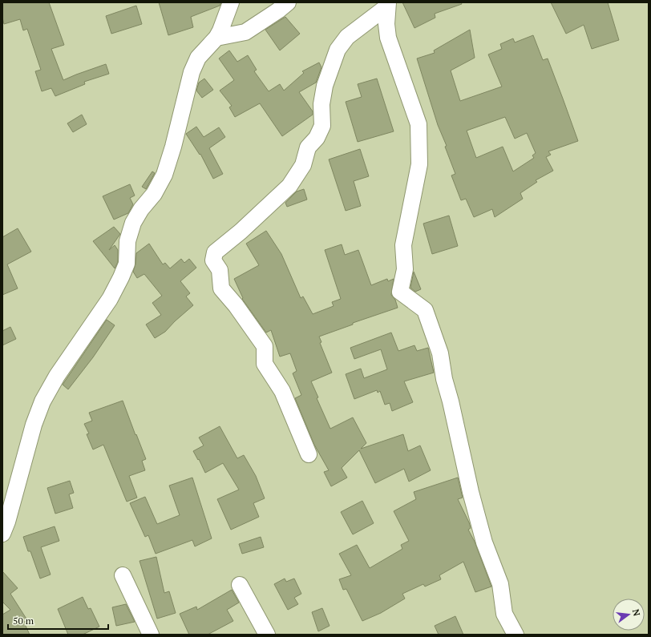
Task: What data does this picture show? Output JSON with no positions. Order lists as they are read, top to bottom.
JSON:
{
  "scale_bar": "50 m",
  "north": "right"
}
